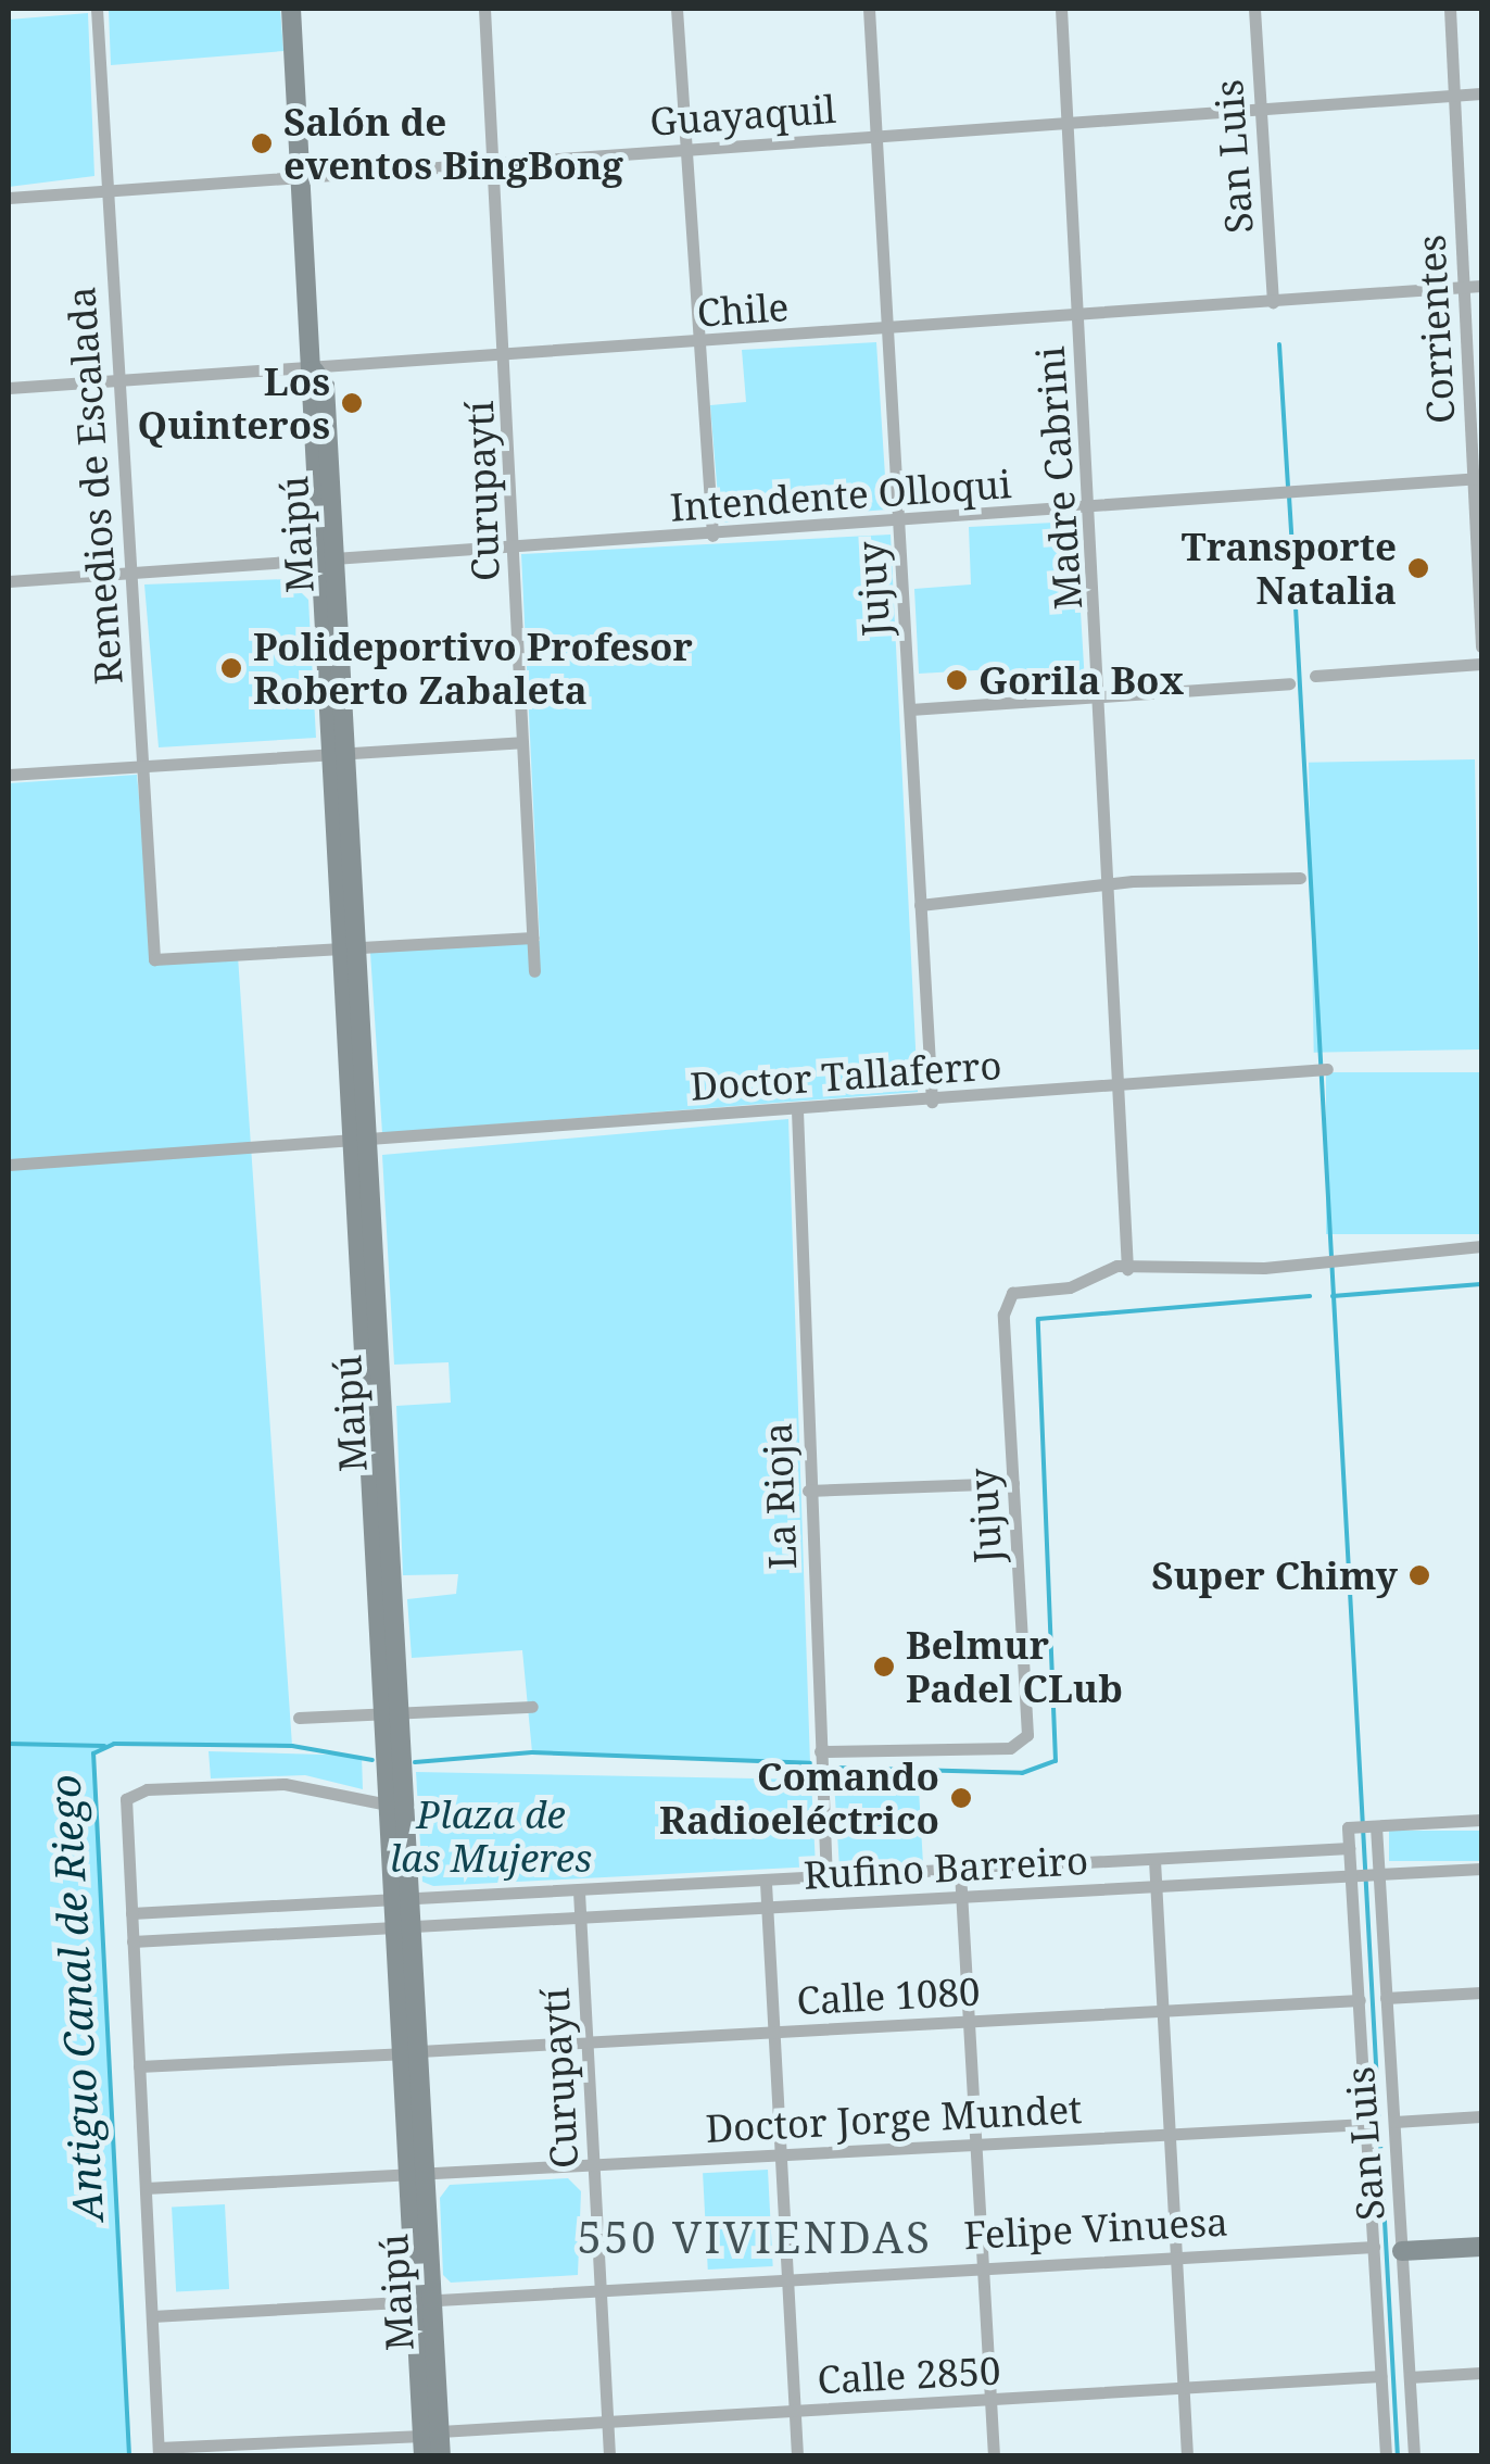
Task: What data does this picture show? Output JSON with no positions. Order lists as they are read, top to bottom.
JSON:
{
  "streets": {
    "street": [
      "Guayaquil",
      "San Luis",
      "Chile",
      "Corrientes",
      "Madre Cabrini",
      "Remedios de Escalada",
      "Curupaytí",
      "Intendente Olloqui",
      "Maipú",
      "Jujuy",
      "Doctor Tallaferro",
      "La Rioja",
      "Rufino Barreiro",
      "Calle 1080",
      "Doctor Jorge Mundet",
      "Felipe Vinuesa",
      "Calle 2850"
    ]
  },
  "crossings": [
    ["Guayaquil", "San Luis"],
    ["Guayaquil", "Corrientes"],
    ["Guayaquil", "Madre Cabrini"],
    ["Guayaquil", "Remedios de Escalada"],
    ["Guayaquil", "Curupaytí"],
    ["Guayaquil", "Maipú"],
    ["Guayaquil", "Jujuy"],
    ["San Luis", "Chile"],
    ["San Luis", "Rufino Barreiro"],
    ["San Luis", "Calle 1080"],
    ["San Luis", "Doctor Jorge Mundet"],
    ["San Luis", "Felipe Vinuesa"],
    ["San Luis", "Calle 2850"],
    ["Chile", "Corrientes"],
    ["Chile", "Madre Cabrini"],
    ["Chile", "Remedios de Escalada"],
    ["Chile", "Curupaytí"],
    ["Chile", "Maipú"],
    ["Chile", "Jujuy"],
    ["Corrientes", "Intendente Olloqui"],
    ["Madre Cabrini", "Intendente Olloqui"],
    ["Madre Cabrini", "Jujuy"],
    ["Madre Cabrini", "Doctor Tallaferro"],
    ["Remedios de Escalada", "Intendente Olloqui"],
    ["Remedios de Escalada", "Maipú"],
    ["Curupaytí", "Intendente Olloqui"],
    ["Curupaytí", "Rufino Barreiro"],
    ["Curupaytí", "Calle 1080"],
    ["Curupaytí", "Doctor Jorge Mundet"],
    ["Curupaytí", "Felipe Vinuesa"],
    ["Curupaytí", "Calle 2850"],
    ["Intendente Olloqui", "Maipú"],
    ["Intendente Olloqui", "Jujuy"],
    ["Maipú", "Doctor Tallaferro"],
    ["Maipú", "Rufino Barreiro"],
    ["Maipú", "Calle 1080"],
    ["Maipú", "Doctor Jorge Mundet"],
    ["Maipú", "Felipe Vinuesa"],
    ["Maipú", "Calle 2850"],
    ["Jujuy", "Doctor Tallaferro"],
    ["Jujuy", "La Rioja"],
    ["Doctor Tallaferro", "La Rioja"],
    ["La Rioja", "Rufino Barreiro"]
  ],
  "districts": ["550 VIVIENDAS"],
  "water": ["Antiguo Canal de Riego"],
  "parks": ["Plaza de las Mujeres"],
  "places": [
    "Salón de eventos BingBong",
    "Los Quinteros",
    "Transporte Natalia",
    "Polideportivo Profesor Roberto Zabaleta",
    "Gorila Box",
    "Super Chimy",
    "Belmur Padel CLub",
    "Comando Radioeléctrico"
  ]
}
